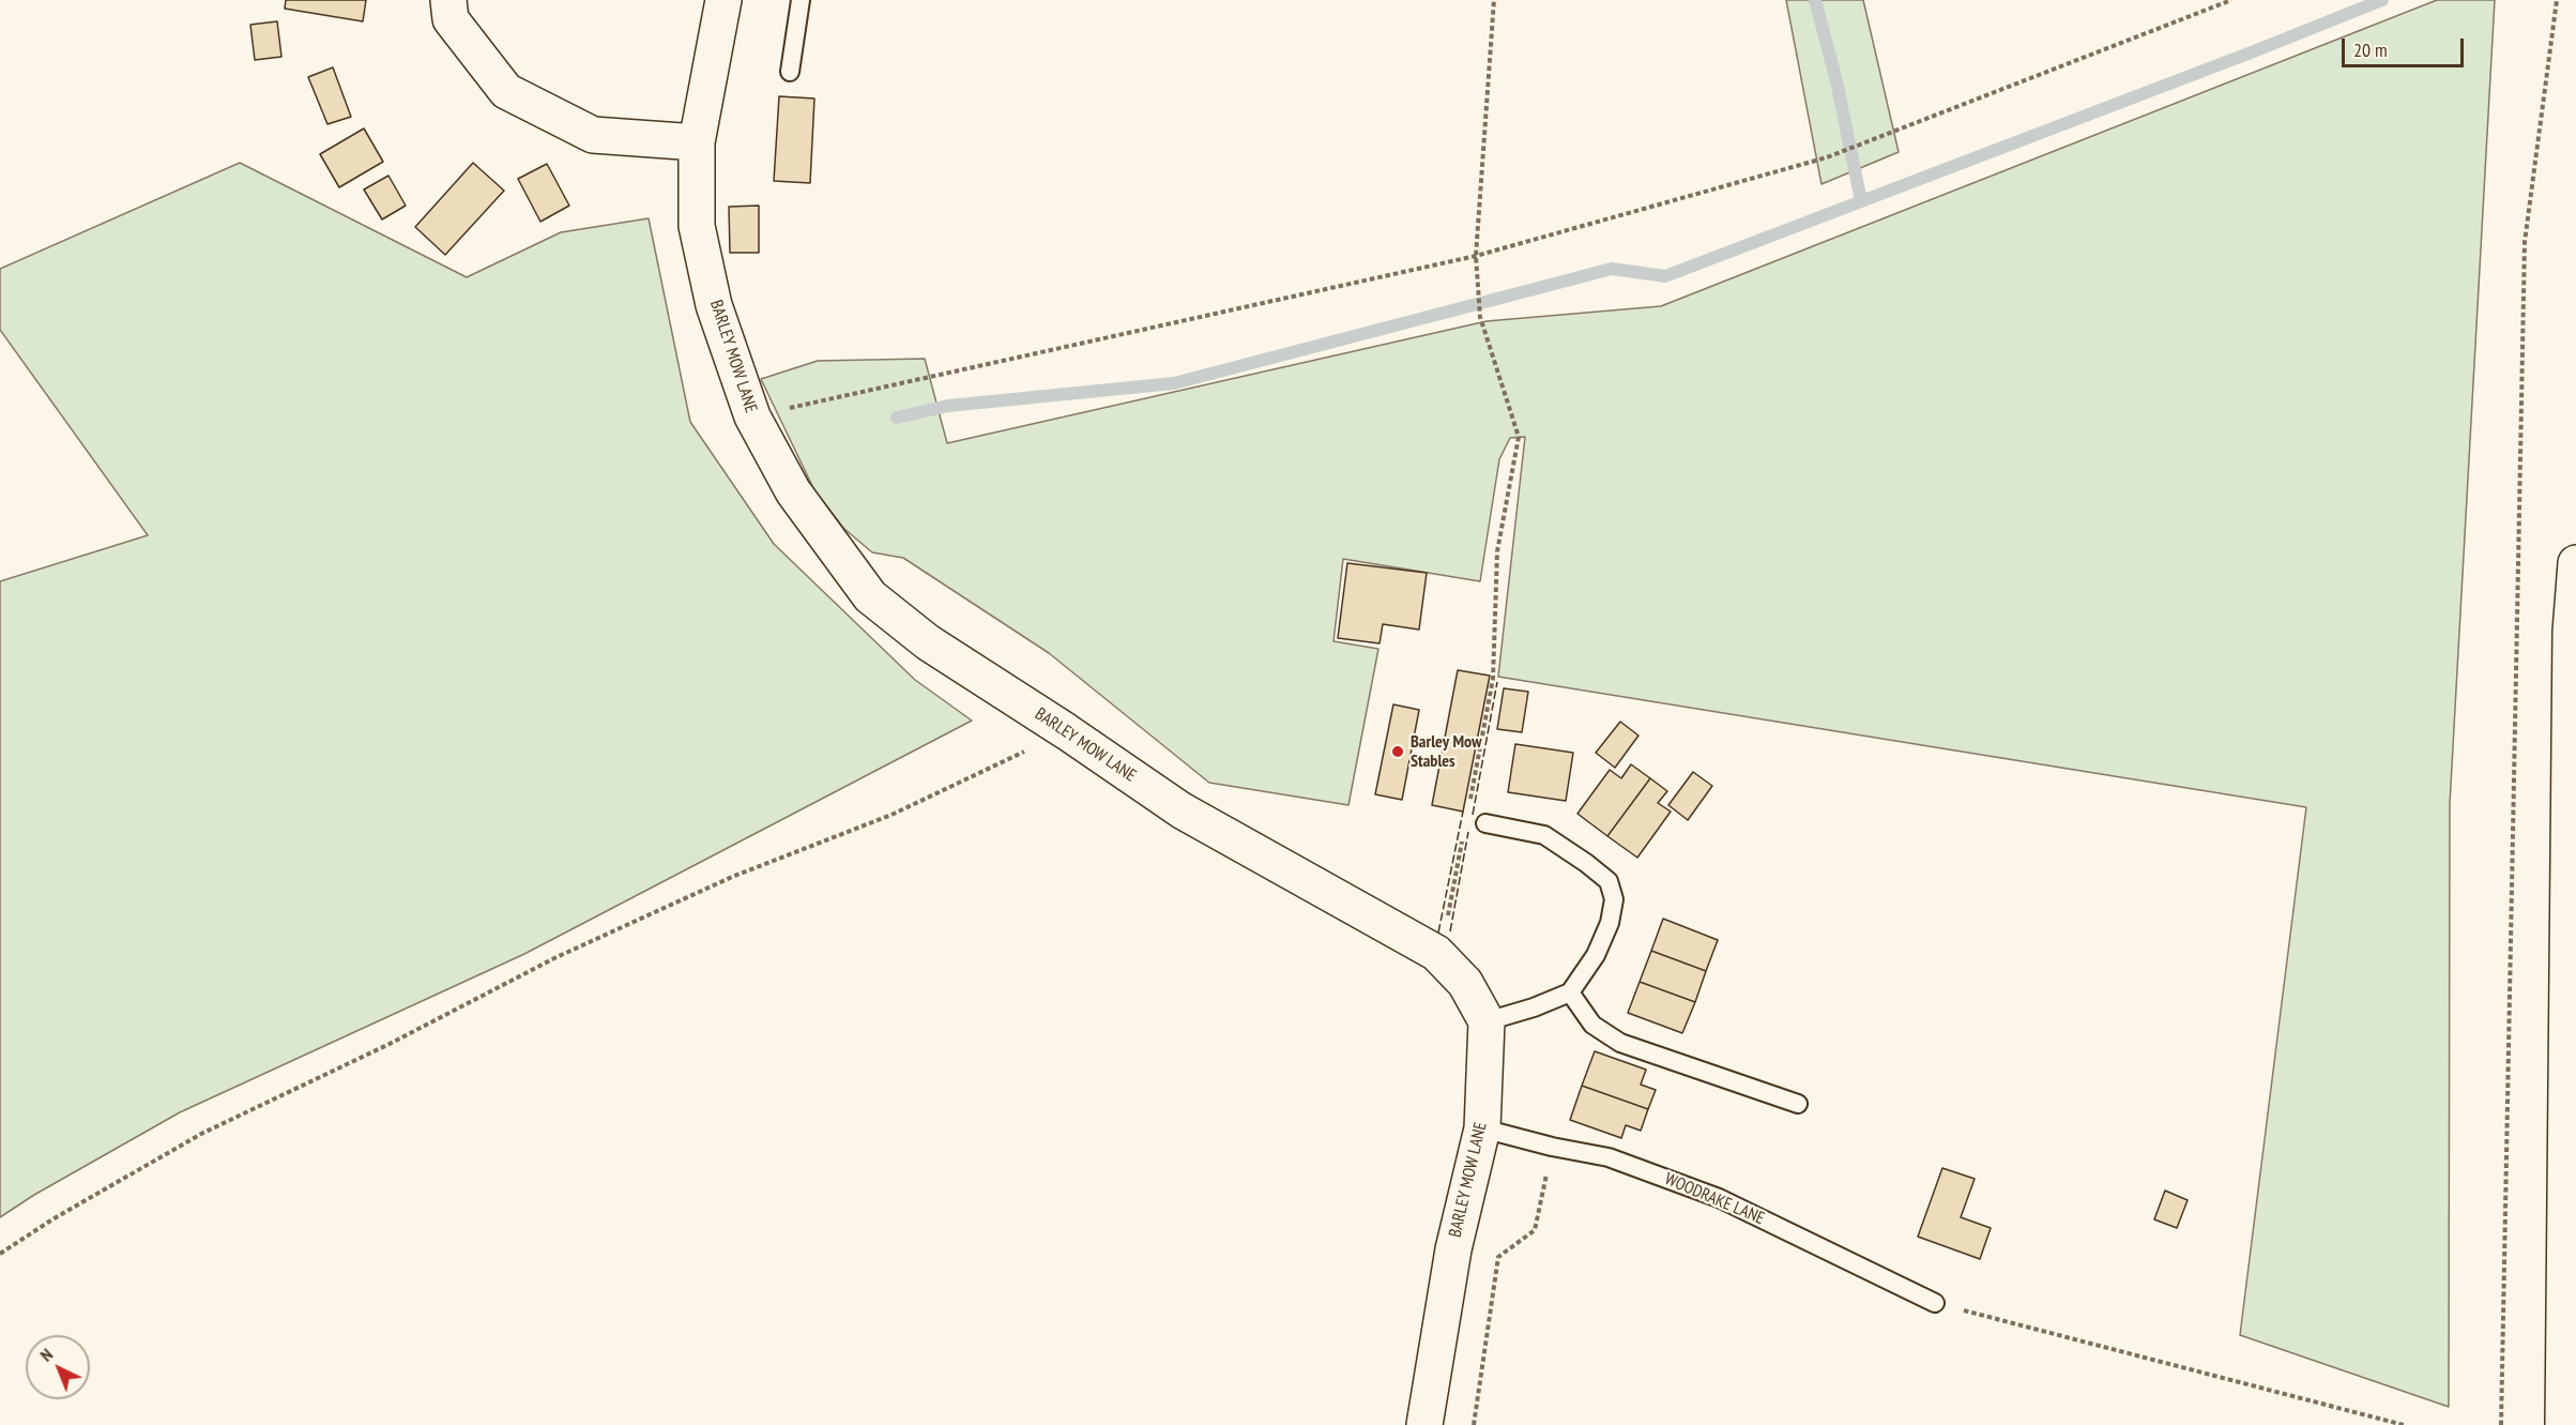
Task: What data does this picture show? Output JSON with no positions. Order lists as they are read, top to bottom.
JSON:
{
  "streets": {
    "main road": ["BARLEY MOW LANE"],
    "lane": ["WOODRAKE LANE"]
  },
  "crossings": [
    ["BARLEY MOW LANE", "WOODRAKE LANE"]
  ],
  "places": ["Barley Mow Stables"],
  "scale_bar": "20 m",
  "north": "top left"
}
